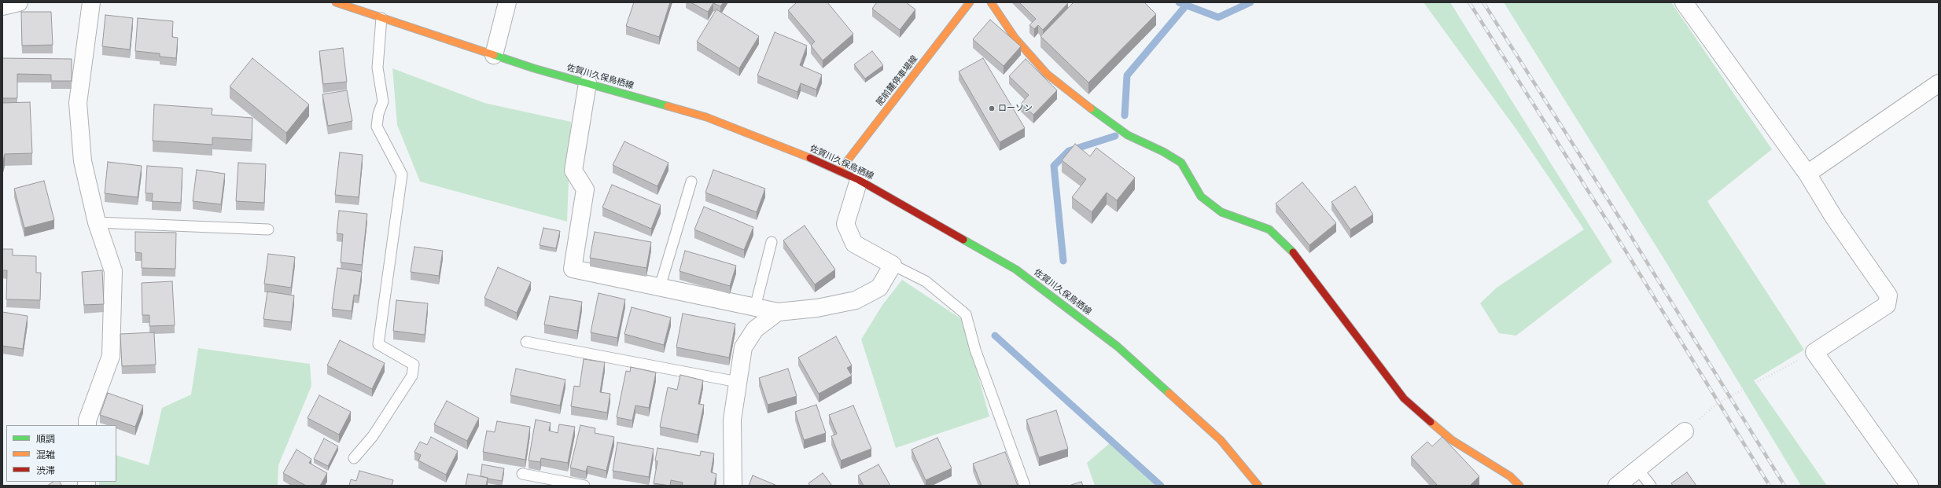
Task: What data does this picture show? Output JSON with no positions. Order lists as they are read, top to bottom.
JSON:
{
  "streets": {
    "main road": ["佐賀川久保鳥栖線", "肥前麓停車場線"]
  },
  "crossings": [
    ["佐賀川久保鳥栖線", "肥前麓停車場線"]
  ],
  "places": ["ローソン"],
  "legend": ["順調", "混雑", "渋滞"]
}
